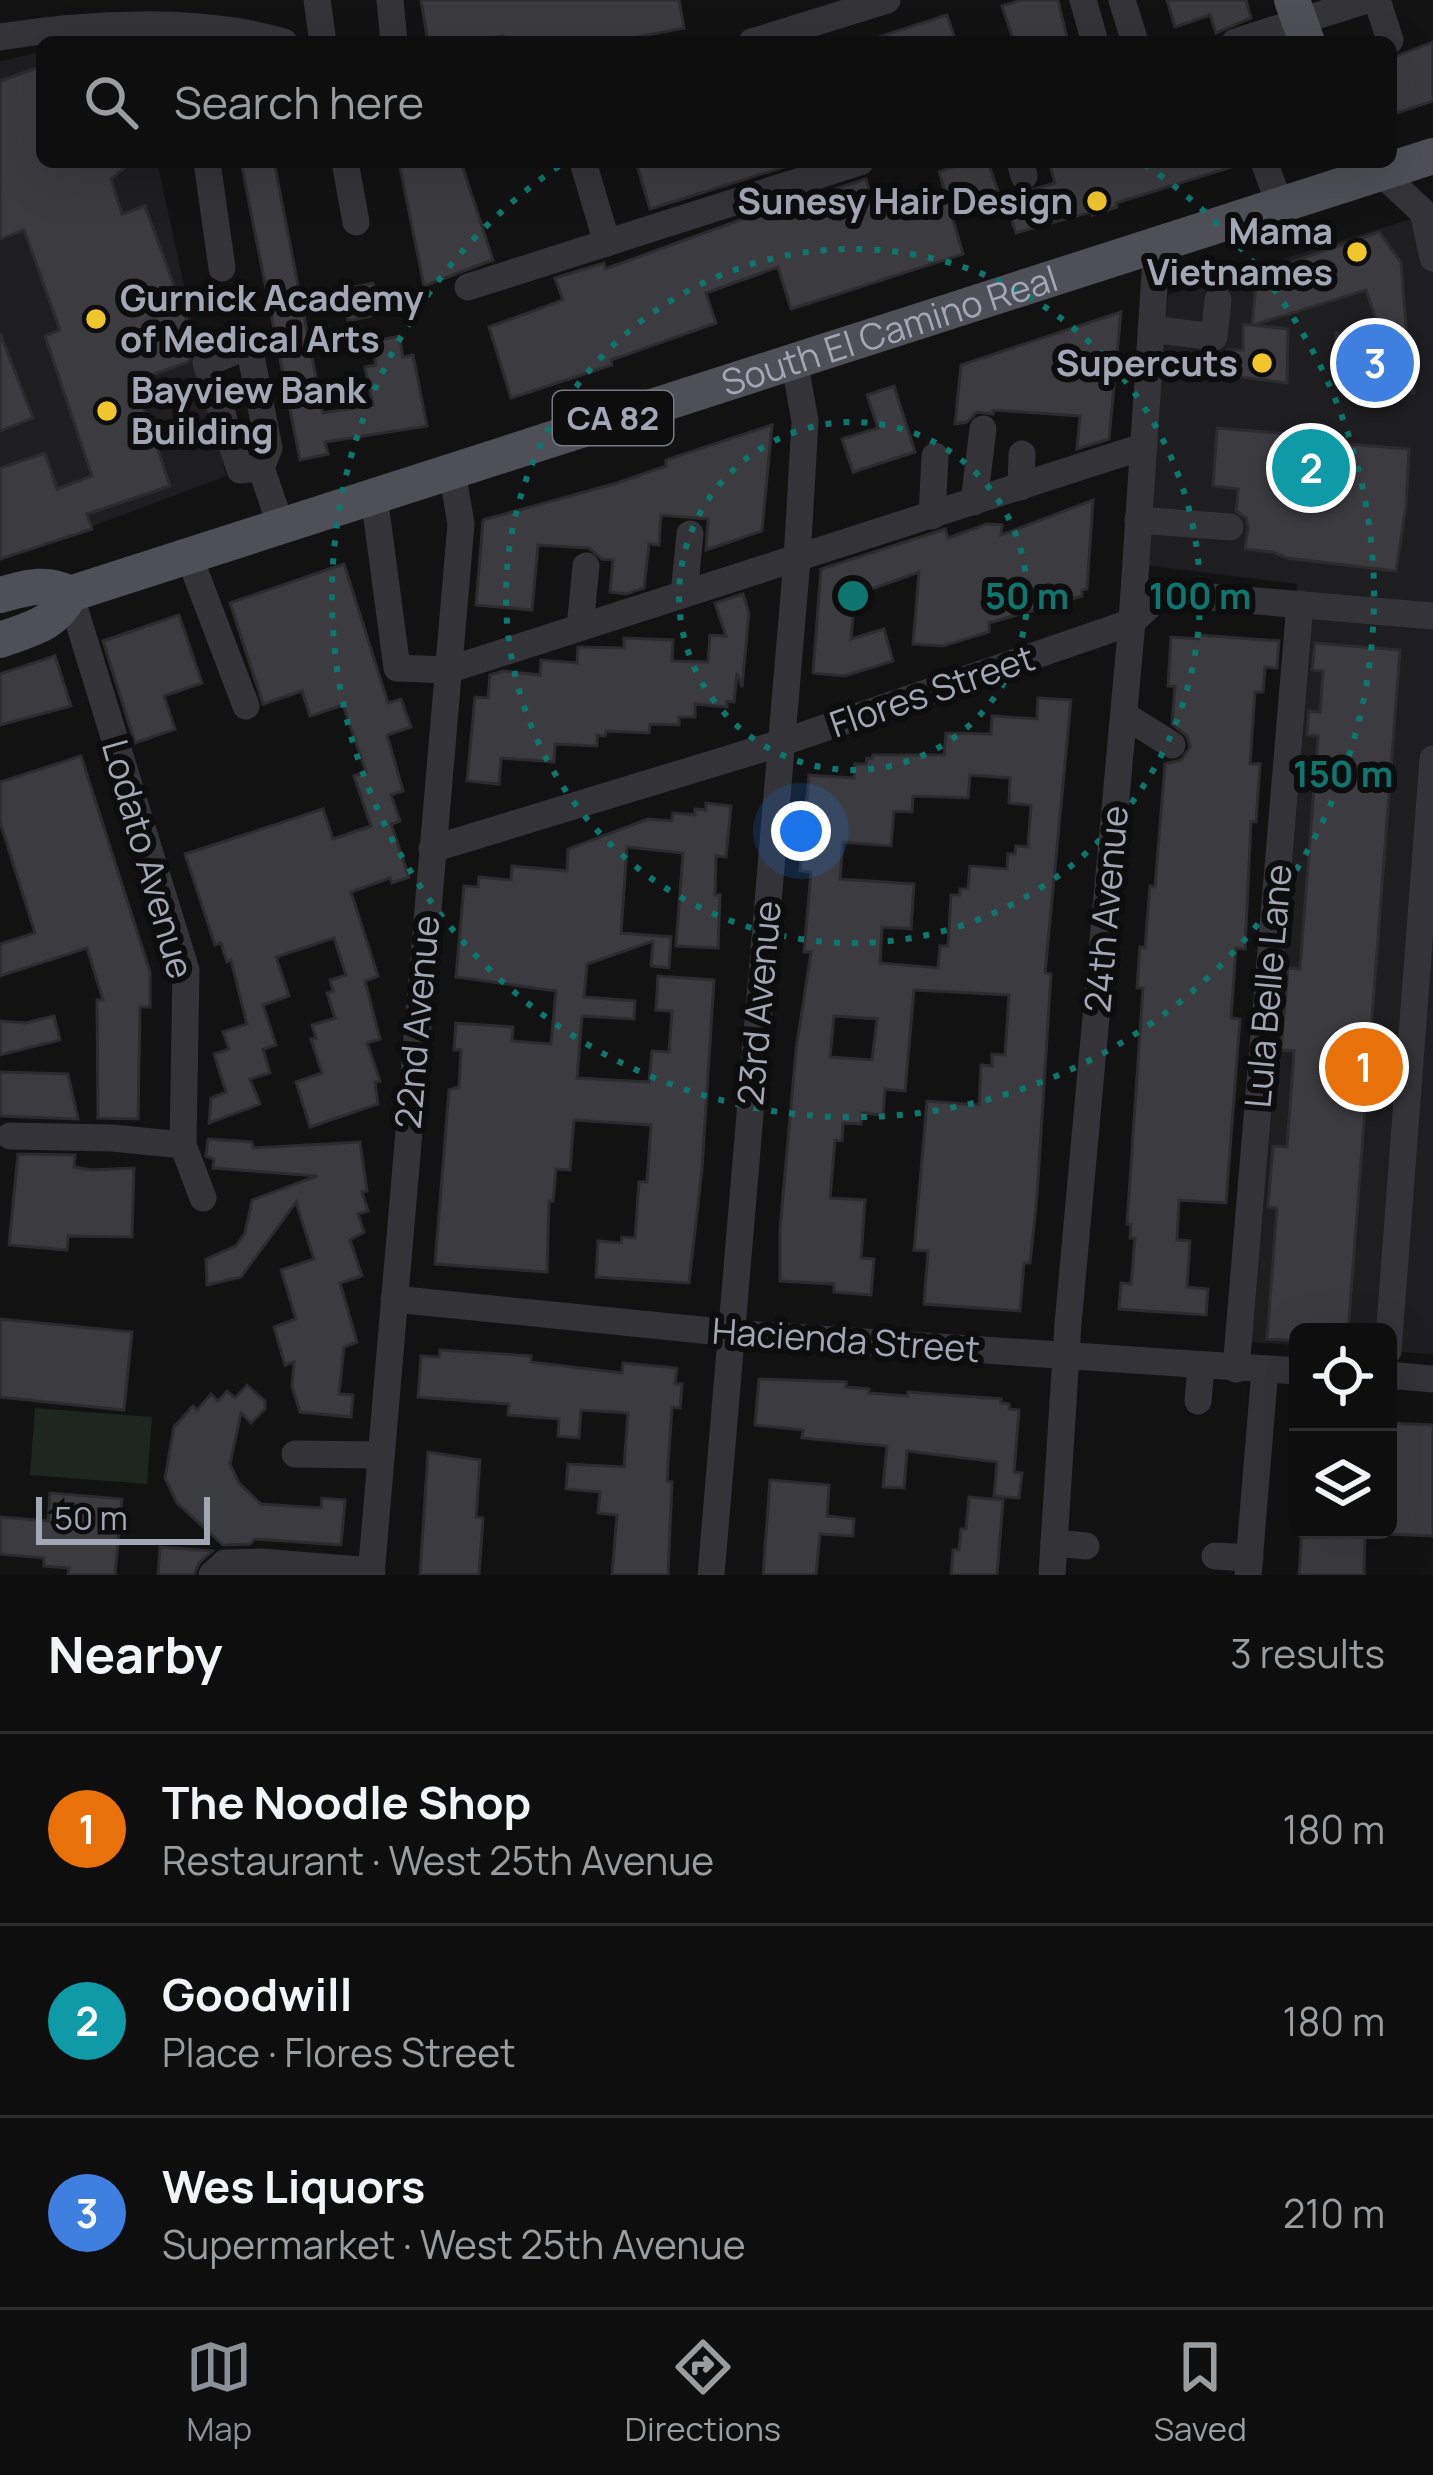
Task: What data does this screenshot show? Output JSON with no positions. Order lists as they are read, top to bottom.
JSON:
{
  "streets": {
    "main road": ["South El Camino Real", "CA 82"],
    "street": [
      "Flores Street",
      "Lodato Avenue",
      "24th Avenue",
      "Lula Belle Lane",
      "23rd Avenue",
      "22nd Avenue",
      "Hacienda Street"
    ]
  },
  "crossings": [
    ["South El Camino Real", "Lodato Avenue"],
    ["South El Camino Real", "24th Avenue"],
    ["South El Camino Real", "23rd Avenue"],
    ["South El Camino Real", "22nd Avenue"],
    ["Flores Street", "24th Avenue"],
    ["Flores Street", "Lula Belle Lane"],
    ["Flores Street", "23rd Avenue"],
    ["Flores Street", "22nd Avenue"],
    ["24th Avenue", "Hacienda Street"],
    ["Lula Belle Lane", "Hacienda Street"],
    ["23rd Avenue", "Hacienda Street"],
    ["22nd Avenue", "Hacienda Street"]
  ],
  "places": [
    "Sunesy Hair Design",
    "Mama Vietnames",
    "Gurnick Academy of Medical Arts",
    "Supercuts",
    "Bayview Bank Building"
  ],
  "scale_bar": "50 m",
  "page": {
    "search": "Search here",
    "pins": ["3", "2", "1"],
    "scale": "50 m",
    "heading": ["Nearby", "3 results"],
    "list": [
      {
        "mark": "1",
        "name": "The Noodle Shop",
        "note": "Restaurant · West 25th Avenue",
        "value": "180 m"
      },
      {
        "mark": "2",
        "name": "Goodwill",
        "note": "Place · Flores Street",
        "value": "180 m"
      },
      {
        "mark": "3",
        "name": "Wes Liquors",
        "note": "Supermarket · West 25th Avenue",
        "value": "210 m"
      }
    ],
    "nav": ["Map", "Directions", "Saved"]
  },
  "rings": ["50 m", "100 m", "150 m"]
}
